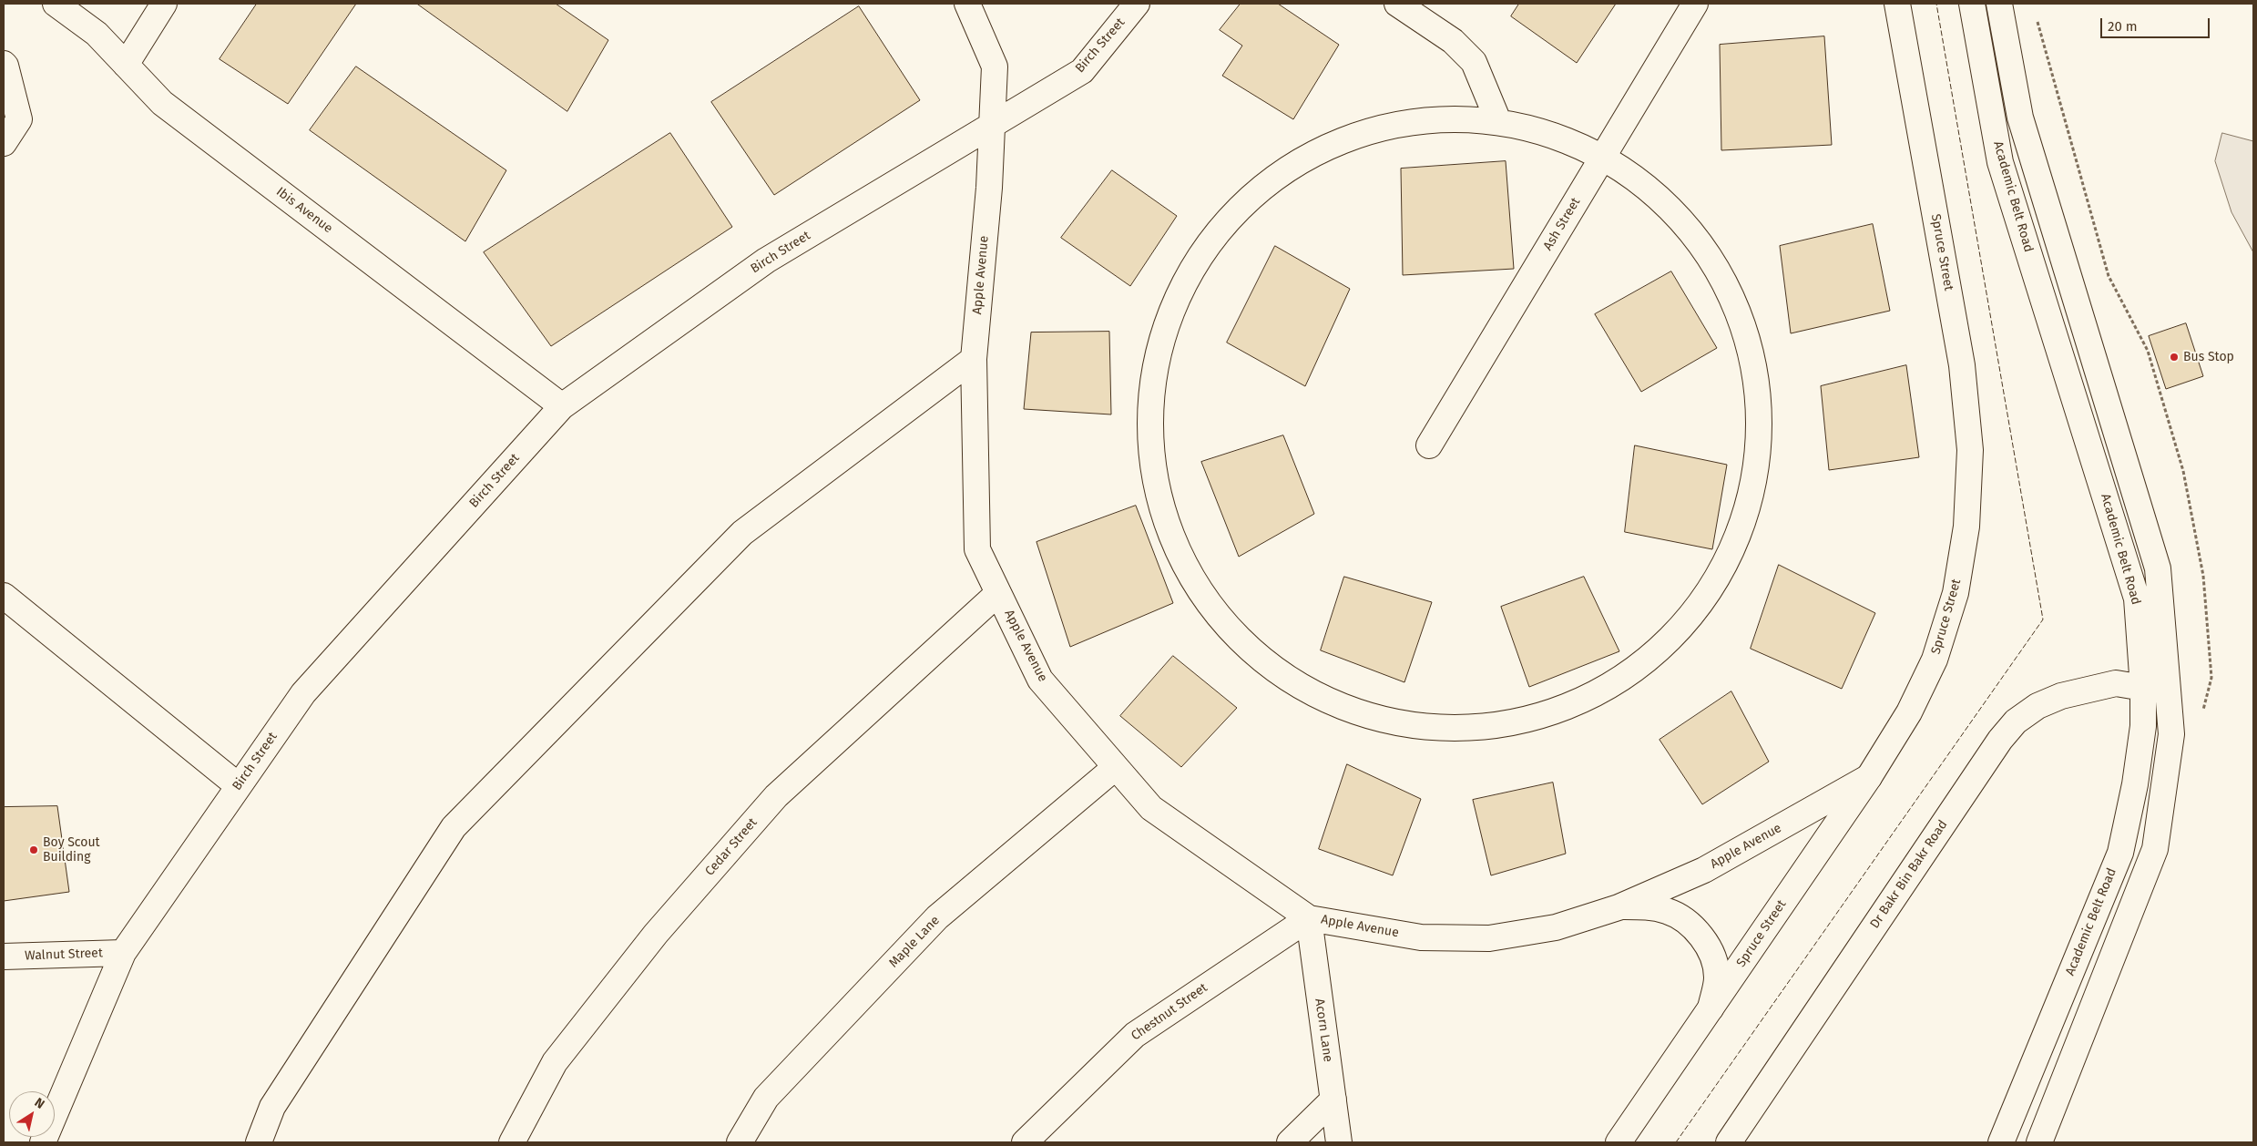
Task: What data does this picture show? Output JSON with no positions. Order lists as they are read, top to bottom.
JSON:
{
  "streets": {
    "street": [
      "Birch Street",
      "Academic Belt Road",
      "Ibis Avenue",
      "Ash Street",
      "Spruce Street",
      "Apple Avenue",
      "Cedar Street",
      "Dr Bakr Bin Bakr Road",
      "Maple Lane",
      "Walnut Street",
      "Chestnut Street",
      "Acorn Lane"
    ]
  },
  "crossings": [
    ["Birch Street", "Ibis Avenue"],
    ["Birch Street", "Apple Avenue"],
    ["Birch Street", "Walnut Street"],
    ["Academic Belt Road", "Dr Bakr Bin Bakr Road"],
    ["Spruce Street", "Apple Avenue"],
    ["Apple Avenue", "Cedar Street"],
    ["Apple Avenue", "Maple Lane"],
    ["Apple Avenue", "Chestnut Street"],
    ["Apple Avenue", "Acorn Lane"],
    ["Chestnut Street", "Acorn Lane"]
  ],
  "places": ["Bus Stop", "Boy Scout Building"],
  "scale_bar": "20 m",
  "north": "top right"
}
